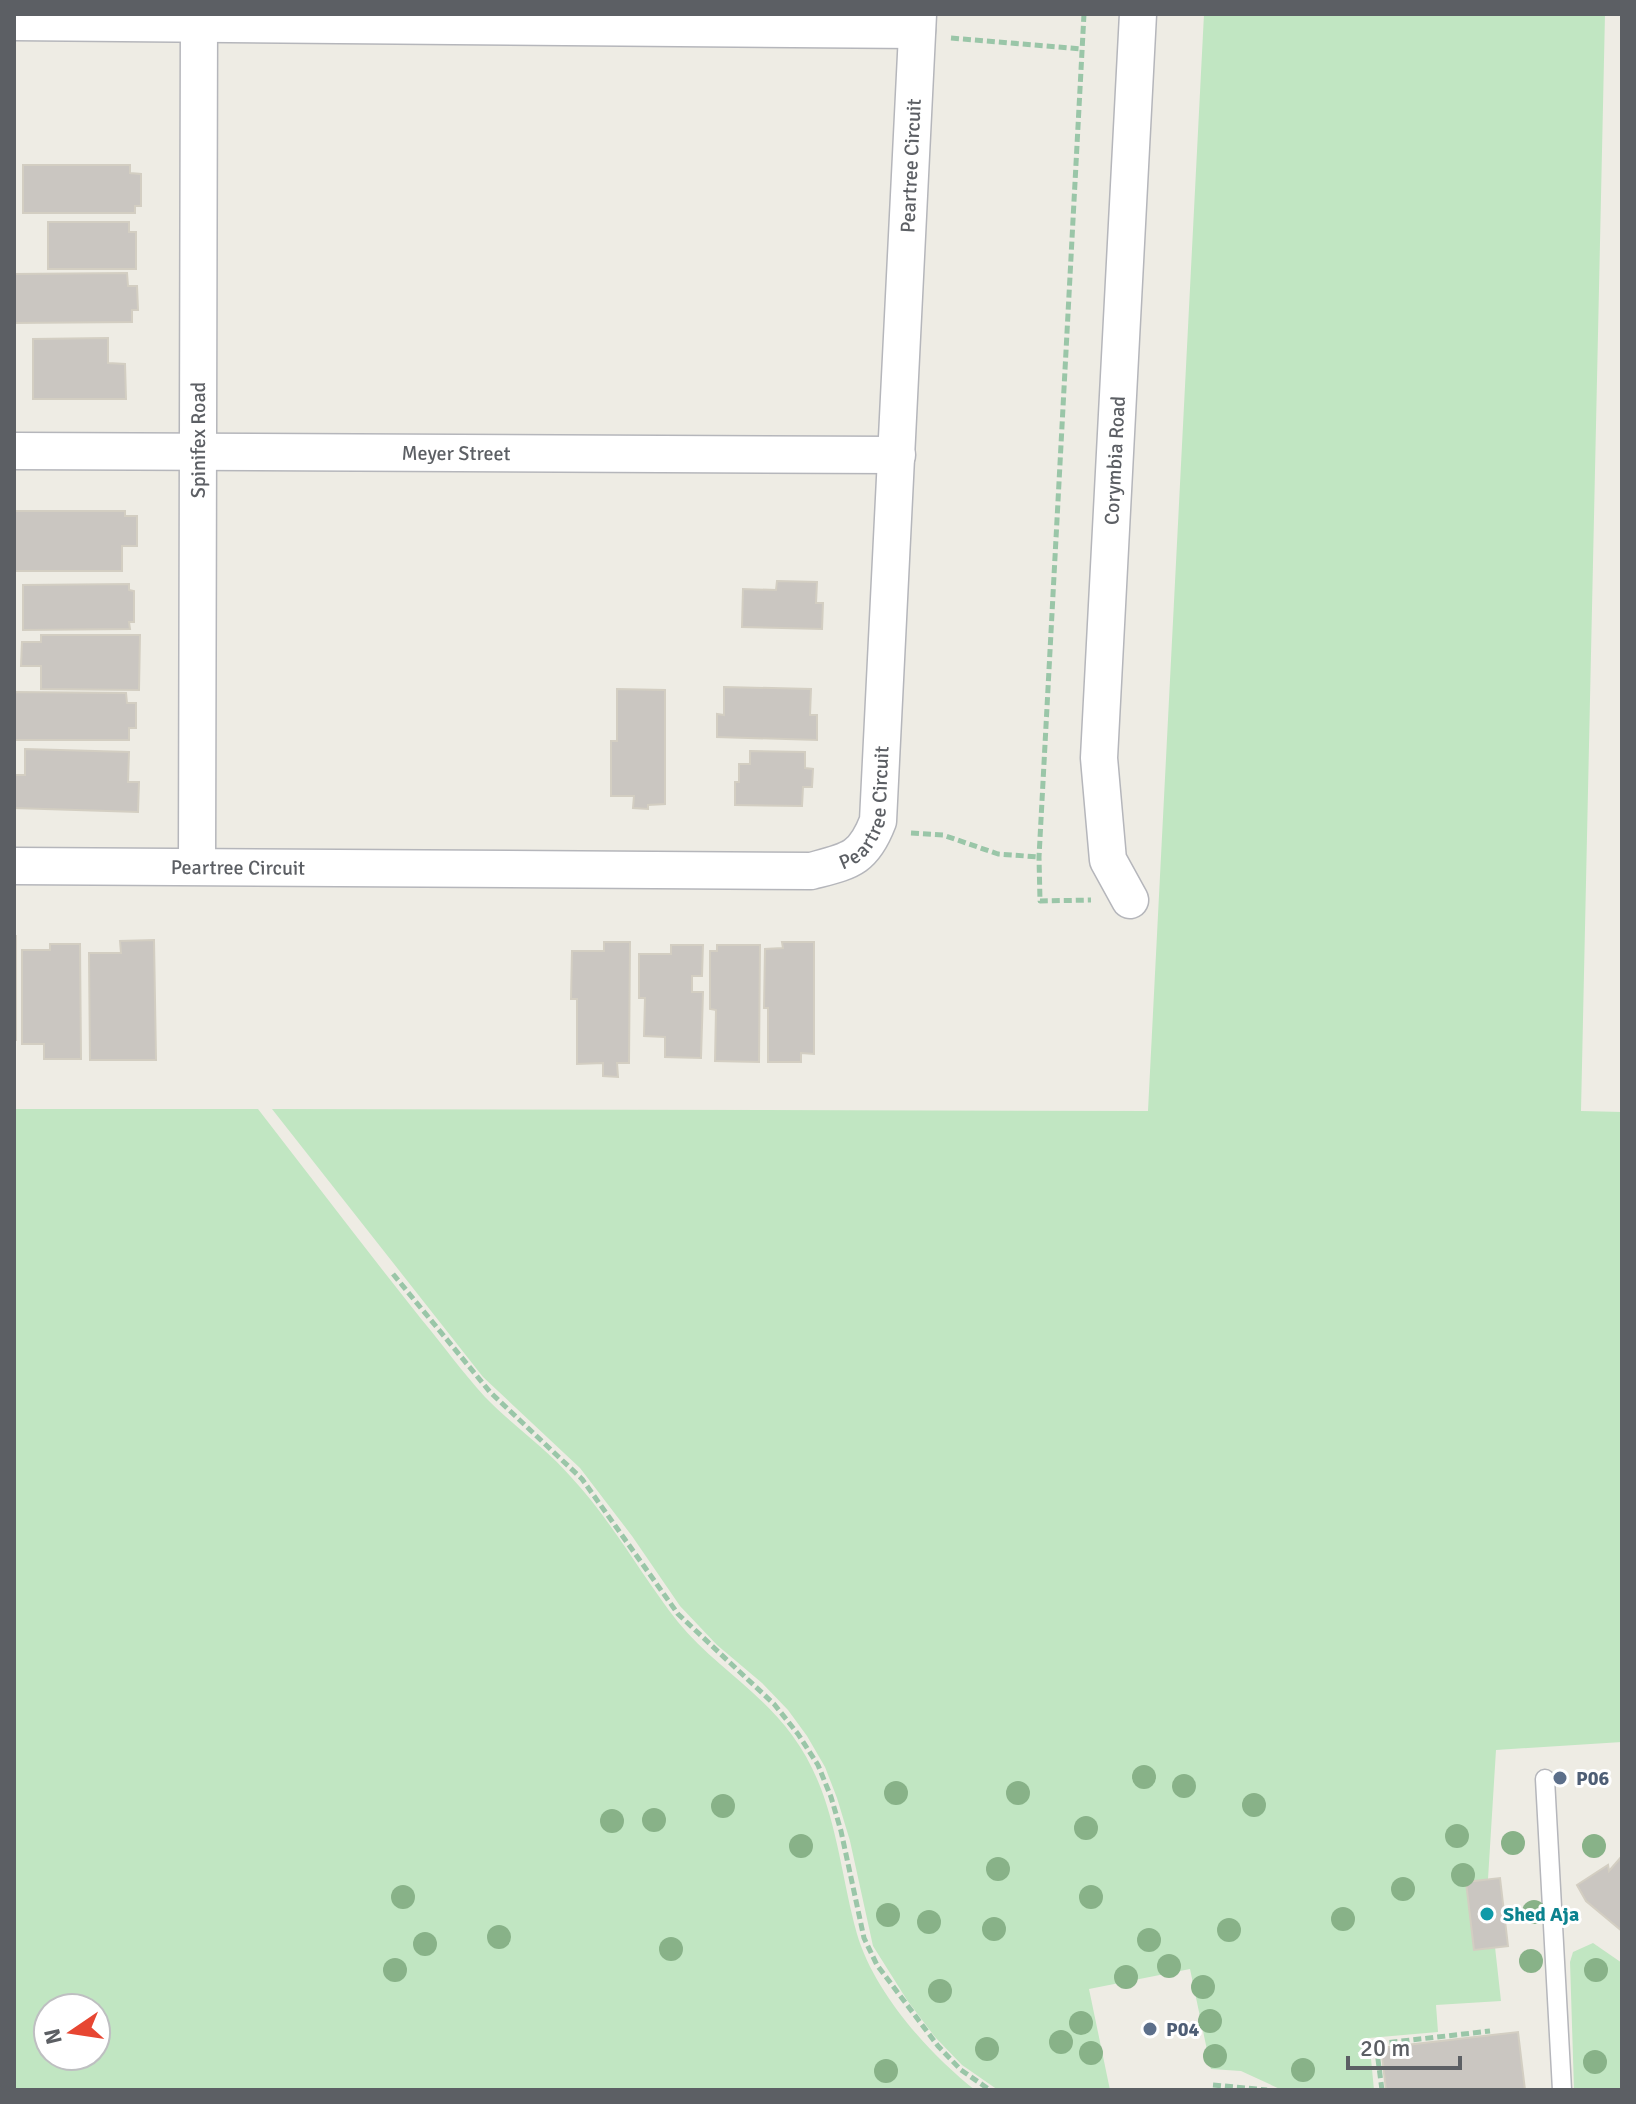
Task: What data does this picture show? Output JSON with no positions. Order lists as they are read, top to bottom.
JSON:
{
  "streets": {
    "street": [
      "Peartree Circuit",
      "Spinifex Road",
      "Meyer Street",
      "Corymbia Road"
    ]
  },
  "crossings": [
    ["Peartree Circuit", "Spinifex Road"],
    ["Peartree Circuit", "Meyer Street"],
    ["Spinifex Road", "Meyer Street"]
  ],
  "places": ["P06", "Shed Aja", "P04"],
  "scale_bar": "20 m",
  "north": "left"
}
